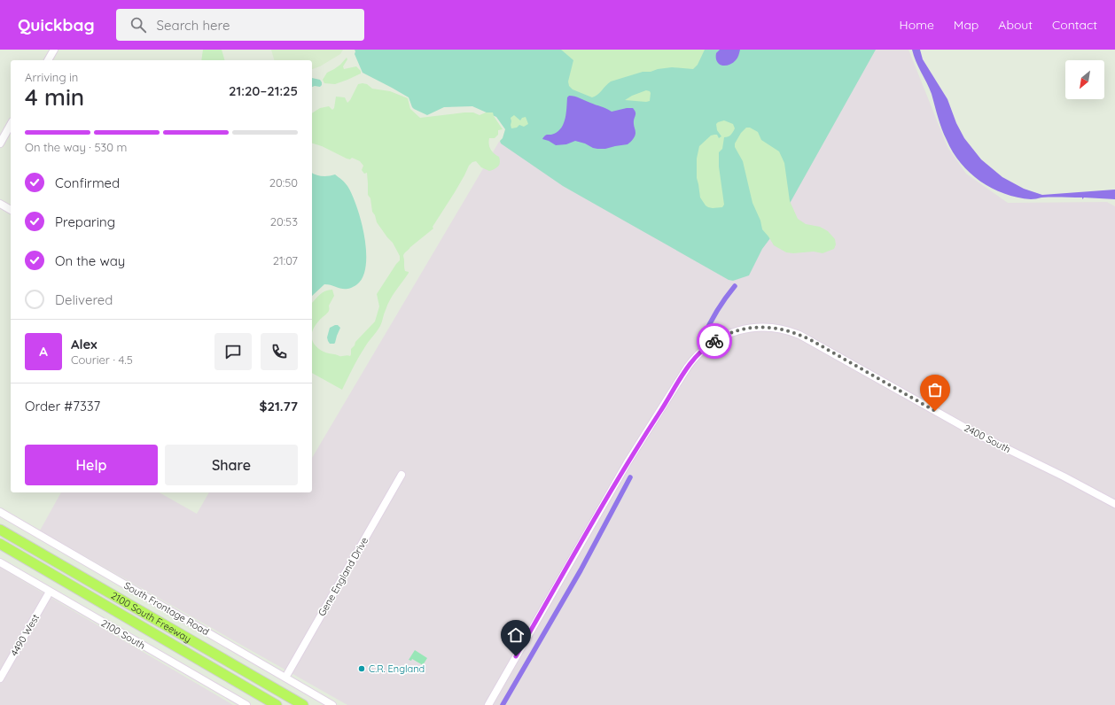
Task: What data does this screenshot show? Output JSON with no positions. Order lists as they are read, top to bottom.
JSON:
{
  "streets": {
    "highway": ["2100 South Freeway"],
    "street": [
      "2400 South",
      "Gene England Drive",
      "South Frontage Road",
      "2100 South",
      "4490 West"
    ]
  },
  "crossings": [
    ["Gene England Drive", "South Frontage Road"],
    ["2100 South", "4490 West"]
  ],
  "places": ["C.R. England"],
  "north": "bottom left",
  "page": {
    "header": "Quickbag",
    "search": "Search here",
    "nav": [
      "Home",
      "Map",
      "About",
      "Contact"
    ],
    "heading": ["4 min", "Arriving in", "21:20–21:25"],
    "panel": [
      "Alex",
      "Courier · 4.5",
      "Order #7337",
      "$21.77"
    ],
    "bar": "On the way · 530 m",
    "list": [
      ["Confirmed", "20:50"],
      ["Preparing", "20:53"],
      ["On the way", "21:07"],
      "Delivered"
    ],
    "round": "A",
    "buttons": ["Help", "Share"]
  }
}
